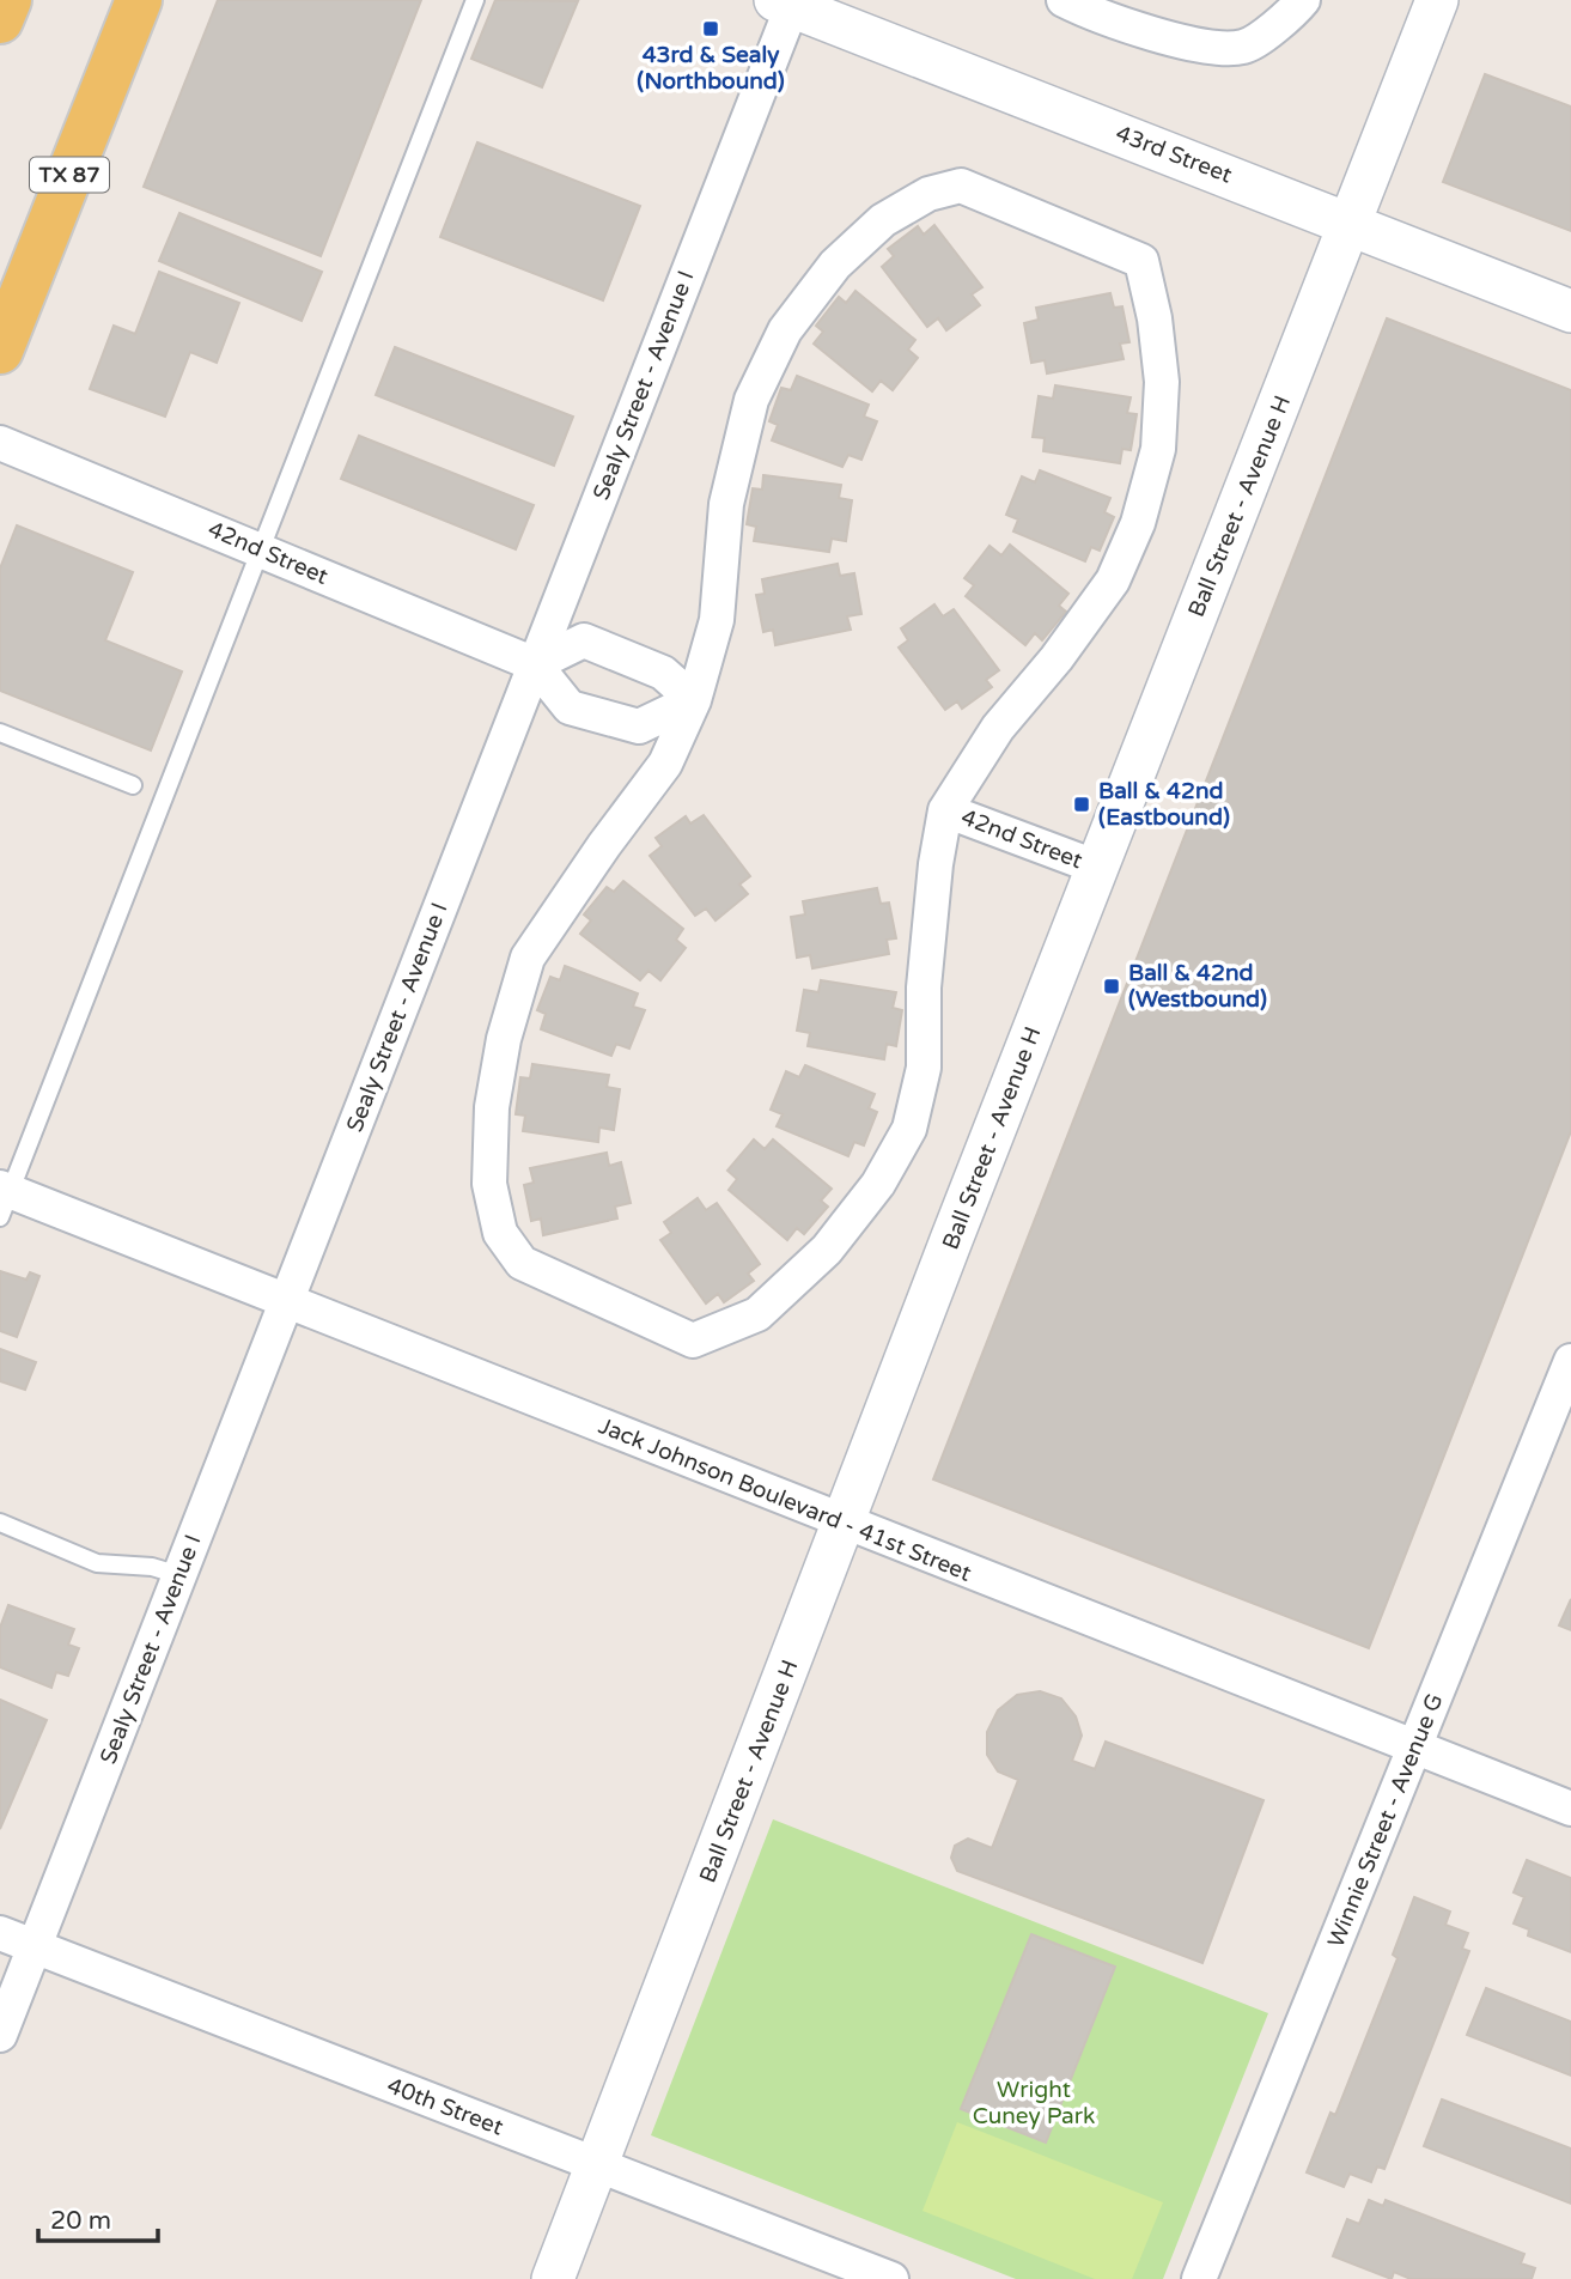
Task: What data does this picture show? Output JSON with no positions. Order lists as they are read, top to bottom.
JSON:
{
  "streets": {
    "main road": ["TX 87"],
    "street": [
      "43rd Street",
      "Sealy Street - Avenue I",
      "Ball Street - Avenue H",
      "42nd Street",
      "Jack Johnson Boulevard - 41st Street",
      "Winnie Street - Avenue G",
      "40th Street"
    ]
  },
  "crossings": [
    ["43rd Street", "Sealy Street - Avenue I"],
    ["43rd Street", "Ball Street - Avenue H"],
    ["Sealy Street - Avenue I", "42nd Street"],
    ["Sealy Street - Avenue I", "Jack Johnson Boulevard - 41st Street"],
    ["Sealy Street - Avenue I", "40th Street"],
    ["Ball Street - Avenue H", "42nd Street"],
    ["Ball Street - Avenue H", "Jack Johnson Boulevard - 41st Street"],
    ["Ball Street - Avenue H", "40th Street"],
    ["Jack Johnson Boulevard - 41st Street", "Winnie Street - Avenue G"]
  ],
  "parks": ["Wright Cuney Park"],
  "places": {
    "transit": ["43rd & Sealy (Northbound)", "Ball & 42nd (Eastbound)", "Ball & 42nd (Westbound)"]
  },
  "scale_bar": "20 m"
}
